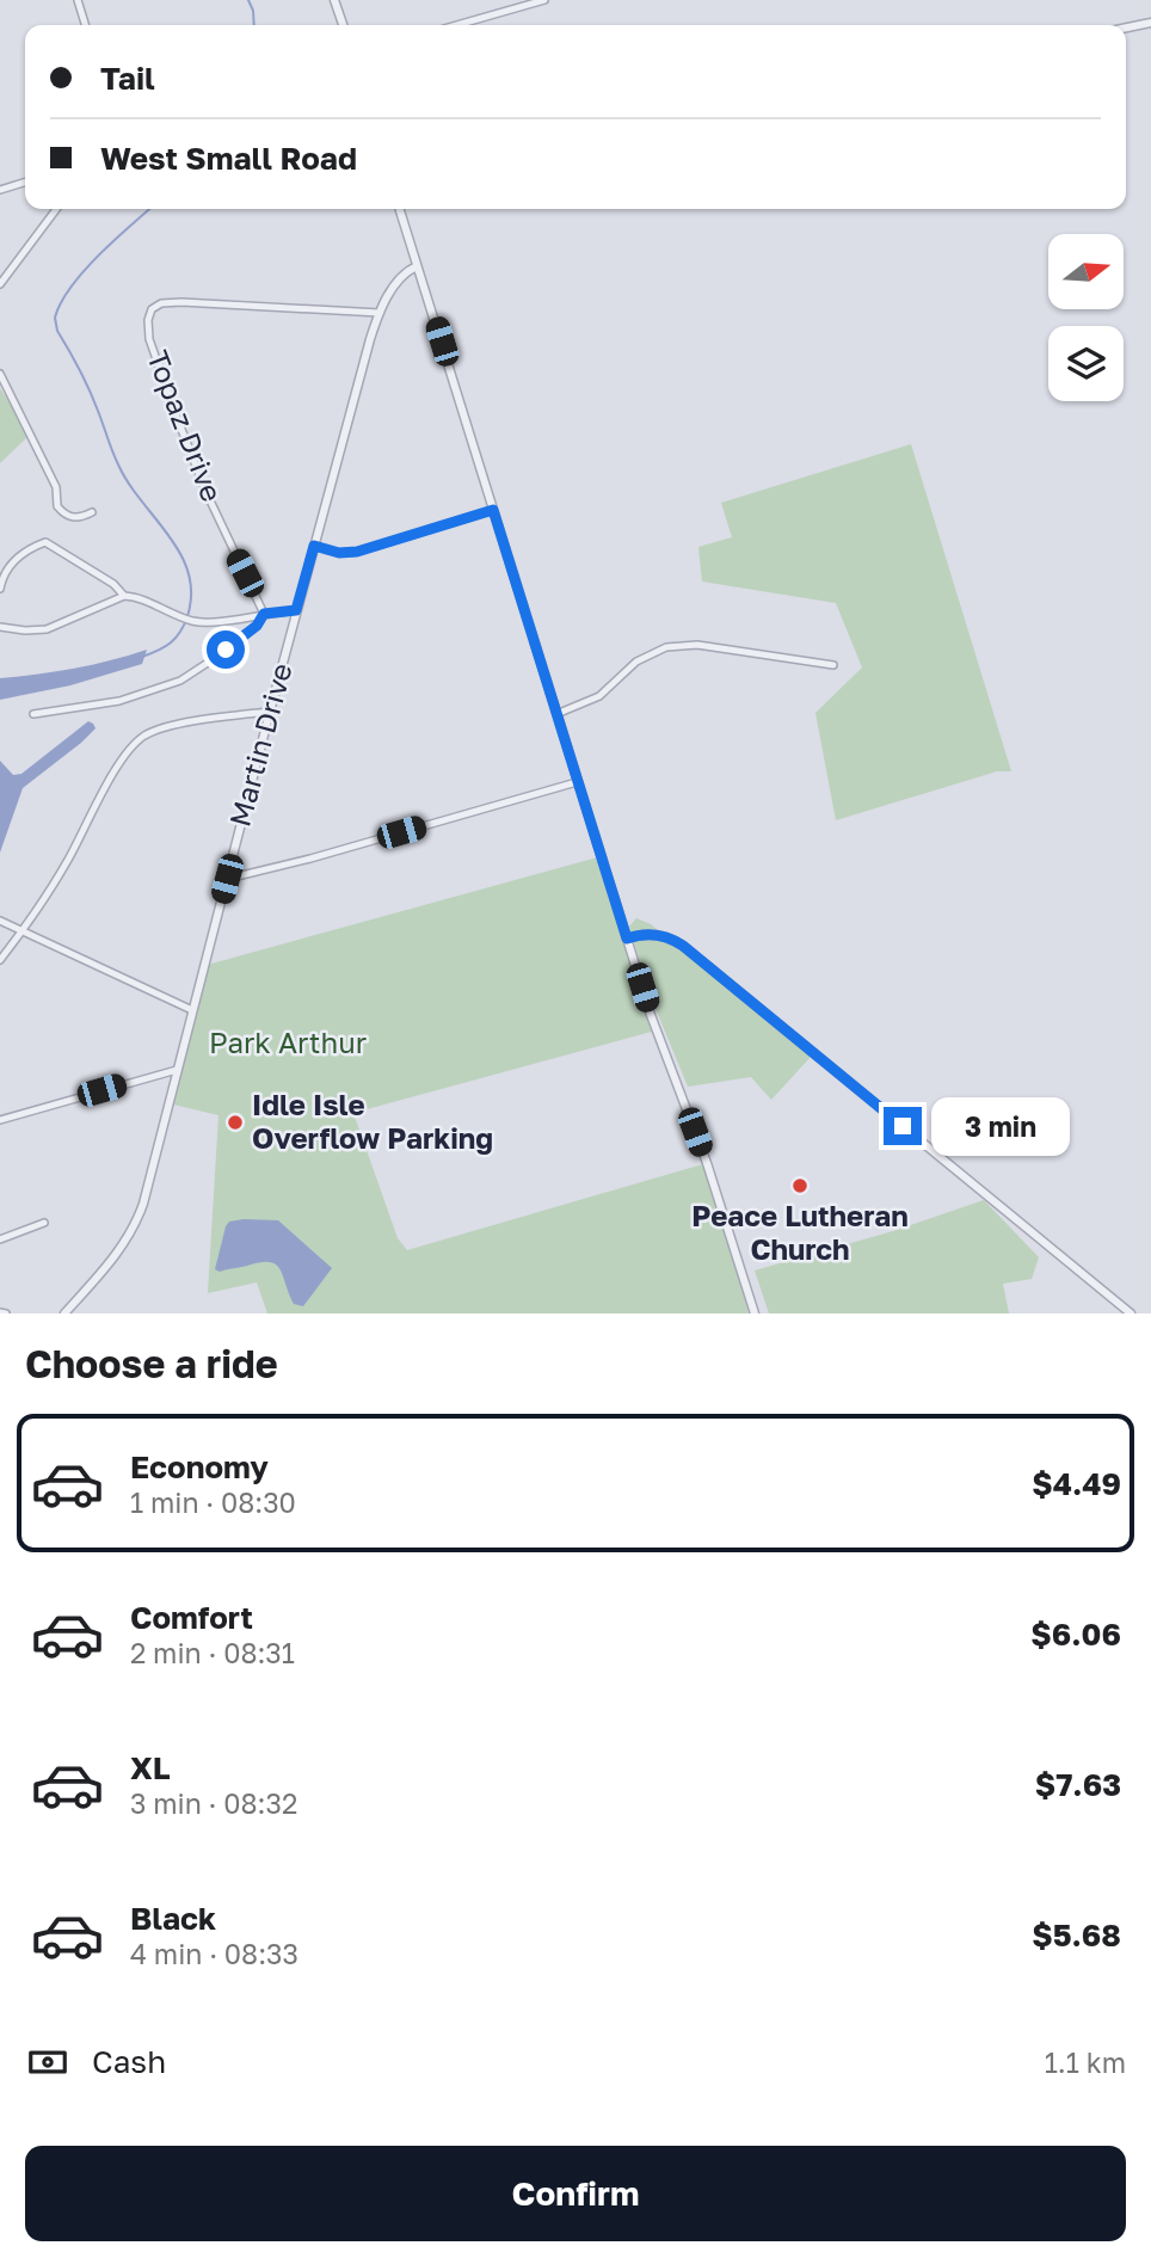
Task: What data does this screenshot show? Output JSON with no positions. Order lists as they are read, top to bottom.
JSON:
{
  "streets": {
    "street": ["Topaz Drive", "Martin Drive"]
  },
  "crossings": [
    ["Topaz Drive", "Martin Drive"]
  ],
  "parks": ["Park Arthur"],
  "places": ["Idle Isle Overflow Parking", "Peace Lutheran Church"],
  "north": "right",
  "page": {
    "banner": ["Tail", "West Small Road"],
    "bubble": "3 min",
    "heading": "Choose a ride",
    "list": [
      {
        "name": "Economy",
        "note": "1 min · 08:30",
        "value": "$4.49"
      },
      {
        "name": "Comfort",
        "note": "2 min · 08:31",
        "value": "$6.06"
      },
      {
        "name": "XL",
        "note": "3 min · 08:32",
        "value": "$7.63"
      },
      {
        "name": "Black",
        "note": "4 min · 08:33",
        "value": "$5.68"
      }
    ],
    "pay": ["Cash", "1.1 km"],
    "buttons": "Confirm"
  }
}
